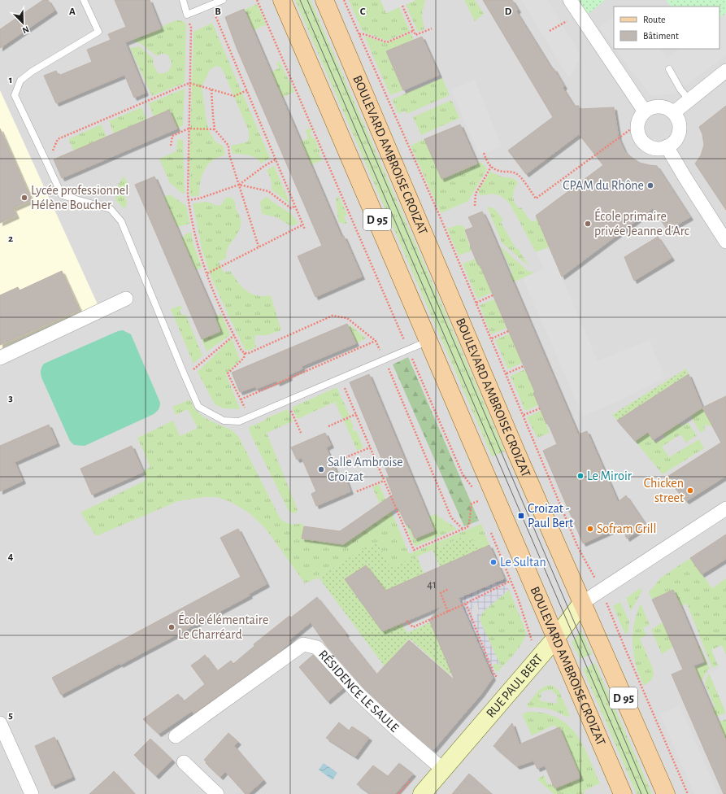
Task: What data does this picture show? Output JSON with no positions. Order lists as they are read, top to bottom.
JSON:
{
  "streets": {
    "main road": ["BOULEVARD AMBROISE CROIZAT", "D 95"],
    "street": ["RUE PAUL BERT", "RÉSIDENCE LE SAULE"]
  },
  "crossings": [
    ["BOULEVARD AMBROISE CROIZAT", "RUE PAUL BERT"],
    ["RUE PAUL BERT", "RÉSIDENCE LE SAULE"]
  ],
  "places": {
    "other": [
      "CPAM du Rhône",
      "Lycée professionnel Hélène Boucher",
      "École primaire privée Jeanne d'Arc",
      "Salle Ambroise Croizat",
      "Le Miroir",
      "Chicken street",
      "Sofram Grill",
      "Le Sultan",
      "École élémentaire Le Charréard"
    ],
    "transit": ["Croizat - Paul Bert"]
  },
  "house_numbers": ["41"],
  "legend": ["Route", "Bâtiment"],
  "north": "bottom right",
  "grid": {
    "columns": [
      "A",
      "B",
      "C",
      "D"
    ],
    "rows": [
      "1",
      "2",
      "3",
      "4",
      "5"
    ]
  }
}
